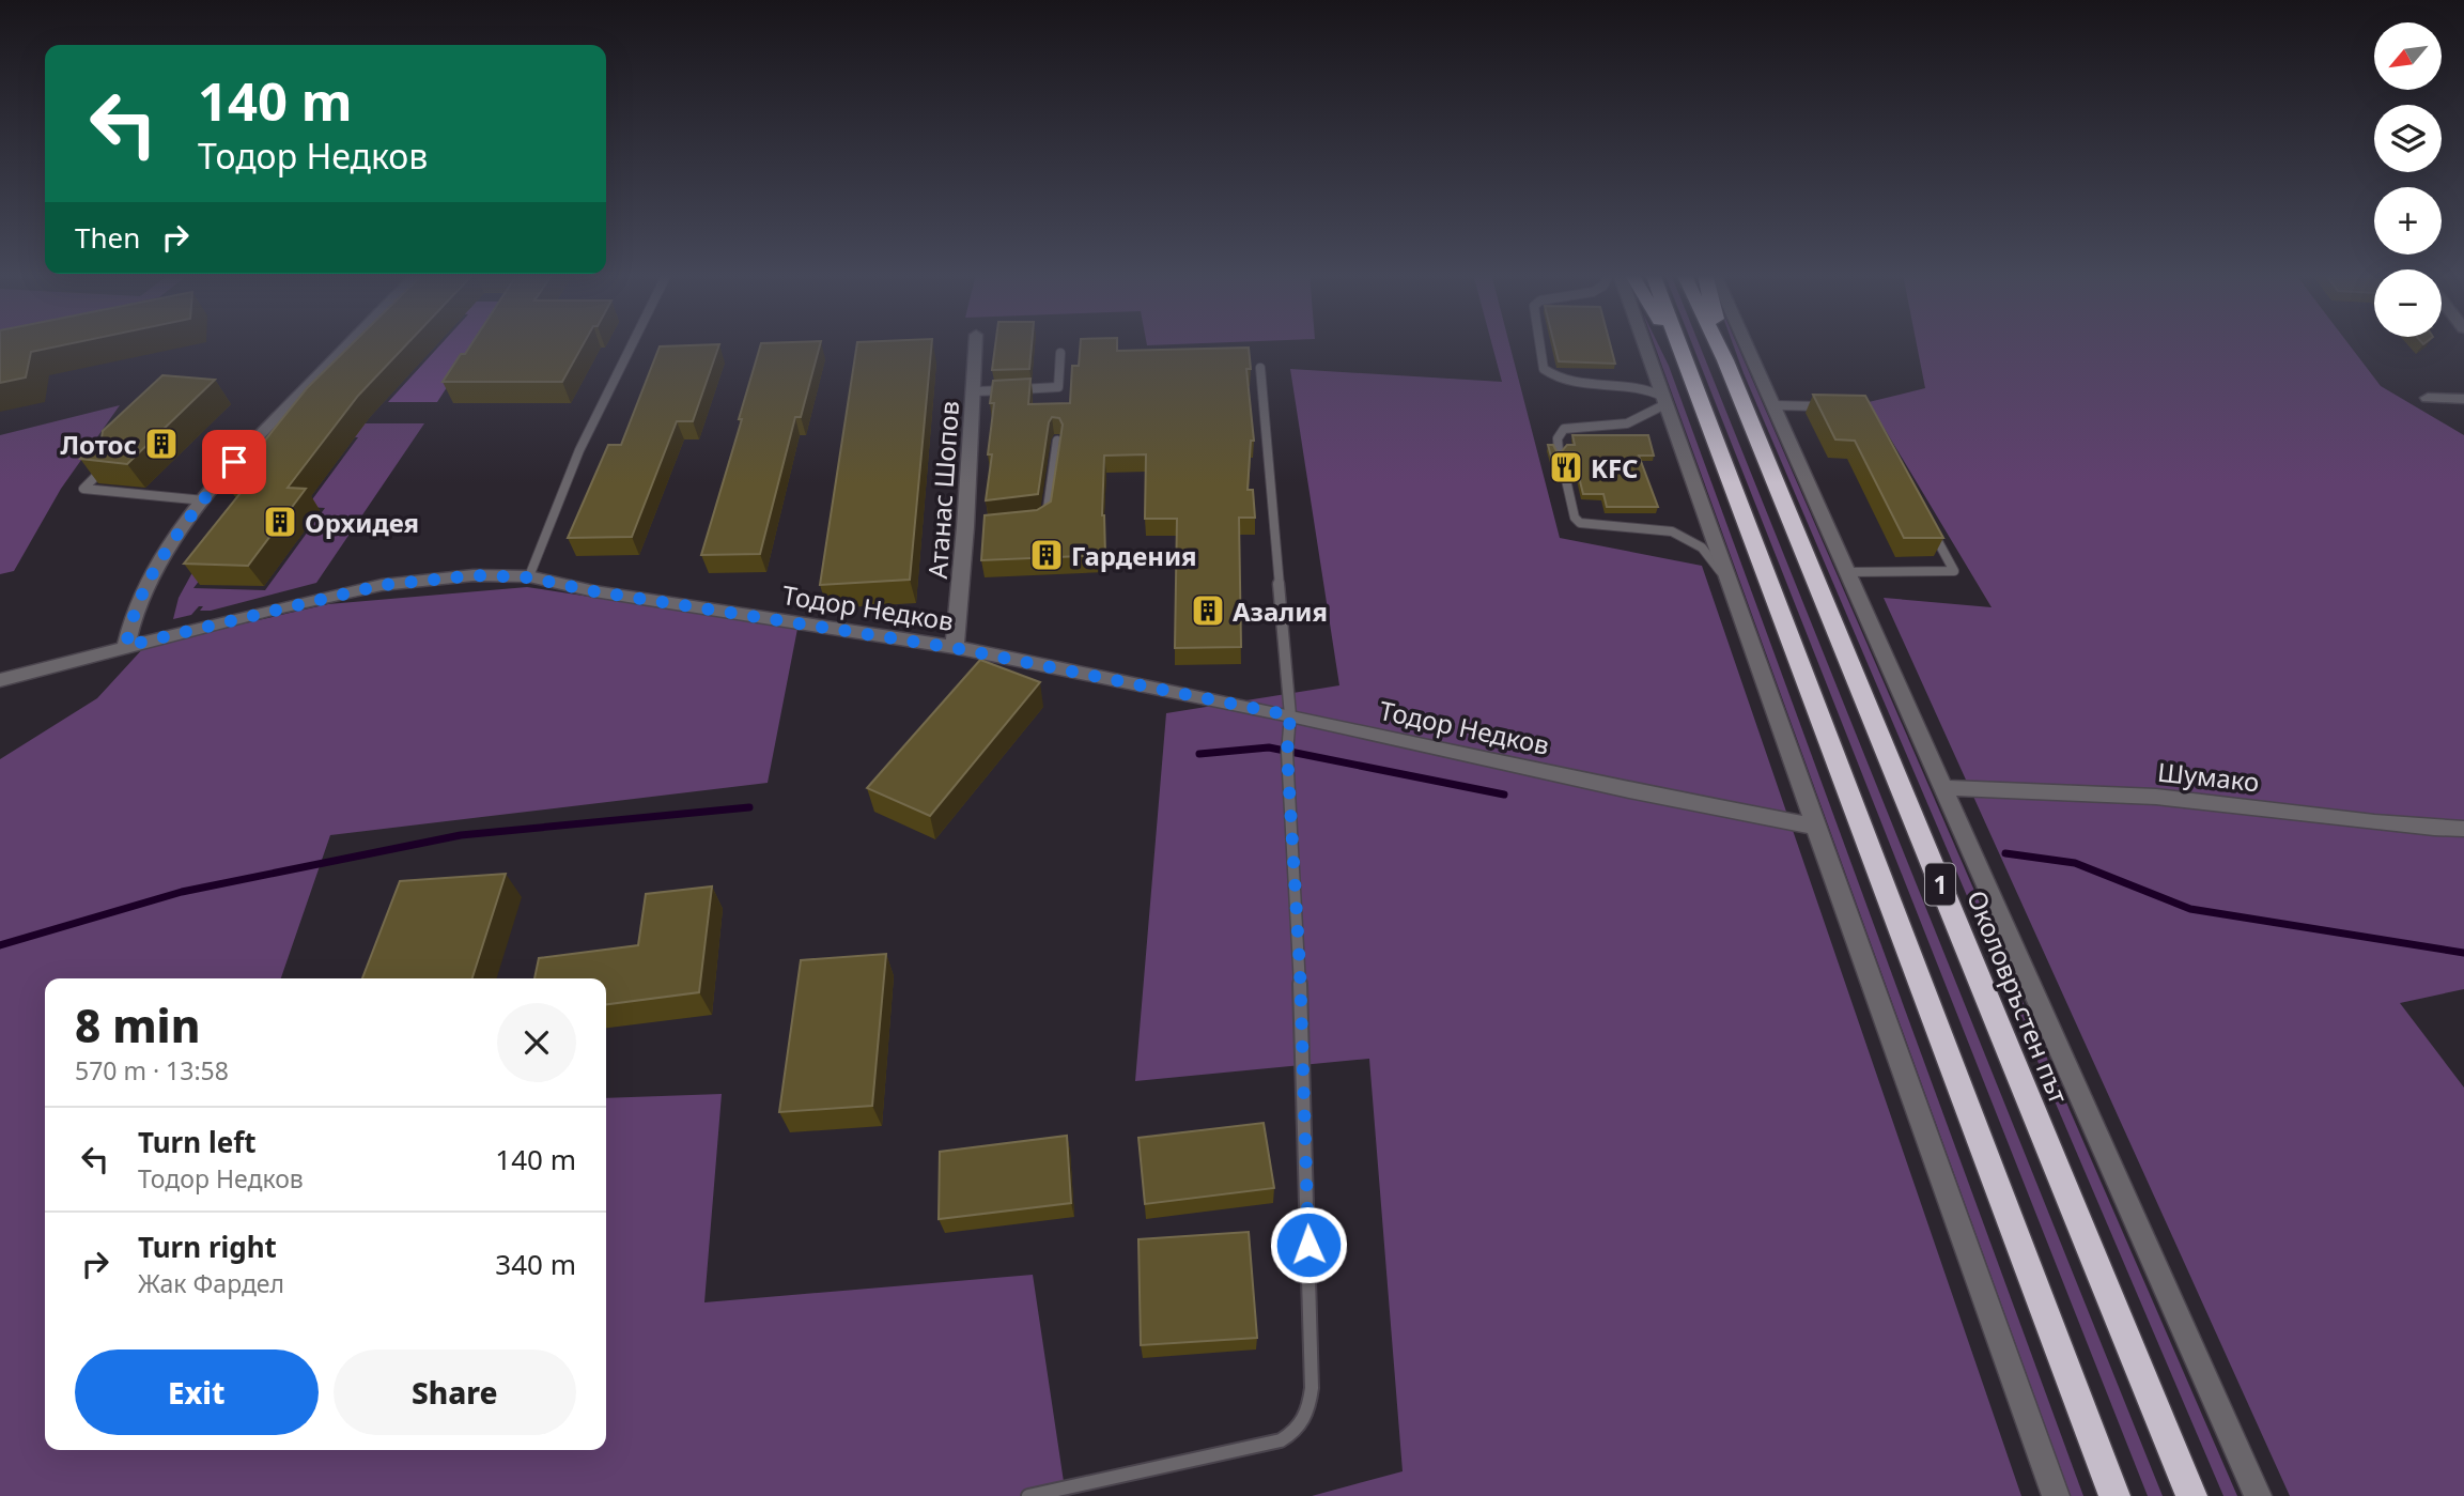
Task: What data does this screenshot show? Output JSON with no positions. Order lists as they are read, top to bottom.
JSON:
{
  "streets": {
    "highway": ["1", "Околовръстен път"],
    "street": ["Атанас Шопов", "Тодор Недков", "Шумако"]
  },
  "crossings": [
    ["Атанас Шопов", "Тодор Недков"]
  ],
  "places": {
    "building": [
      "Лотос",
      "Орхидея",
      "Гардения",
      "Азалия"
    ],
    "restaurant": ["KFC"]
  },
  "north": "bottom left",
  "page": {
    "map_buttons": ["+", "−"],
    "turn": ["140 m", "Тодор Недков"],
    "then": "Then",
    "heading": ["8 min", "570 m · 13:58"],
    "list": [
      {
        "name": "Turn left",
        "note": "Тодор Недков",
        "value": "140 m"
      },
      {
        "name": "Turn right",
        "note": "Жак Фардел",
        "value": "340 m"
      }
    ],
    "buttons": ["Exit", "Share"]
  }
}
